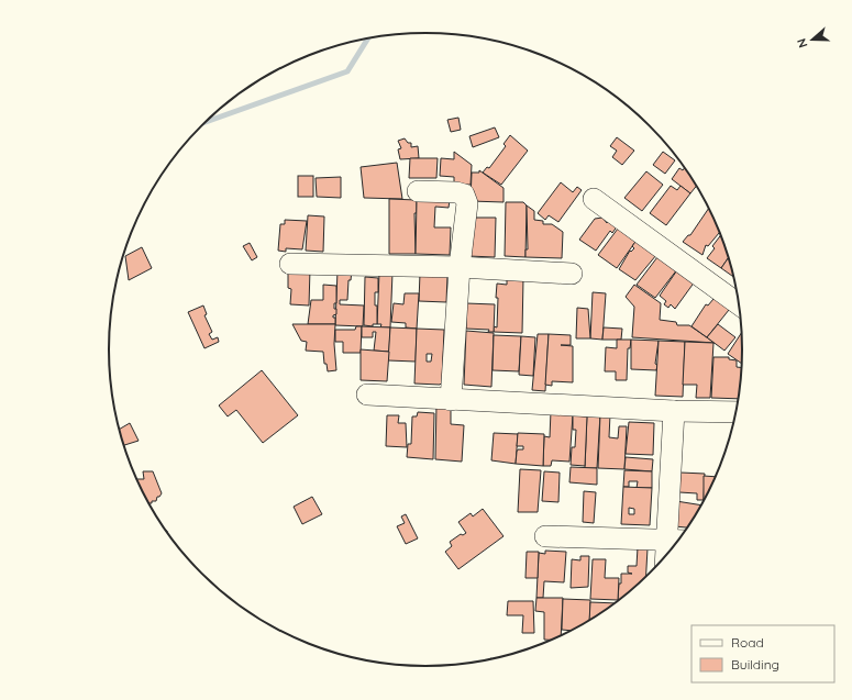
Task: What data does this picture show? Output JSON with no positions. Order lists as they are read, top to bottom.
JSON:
{
  "legend": ["Road", "Building"],
  "north": "left"
}
